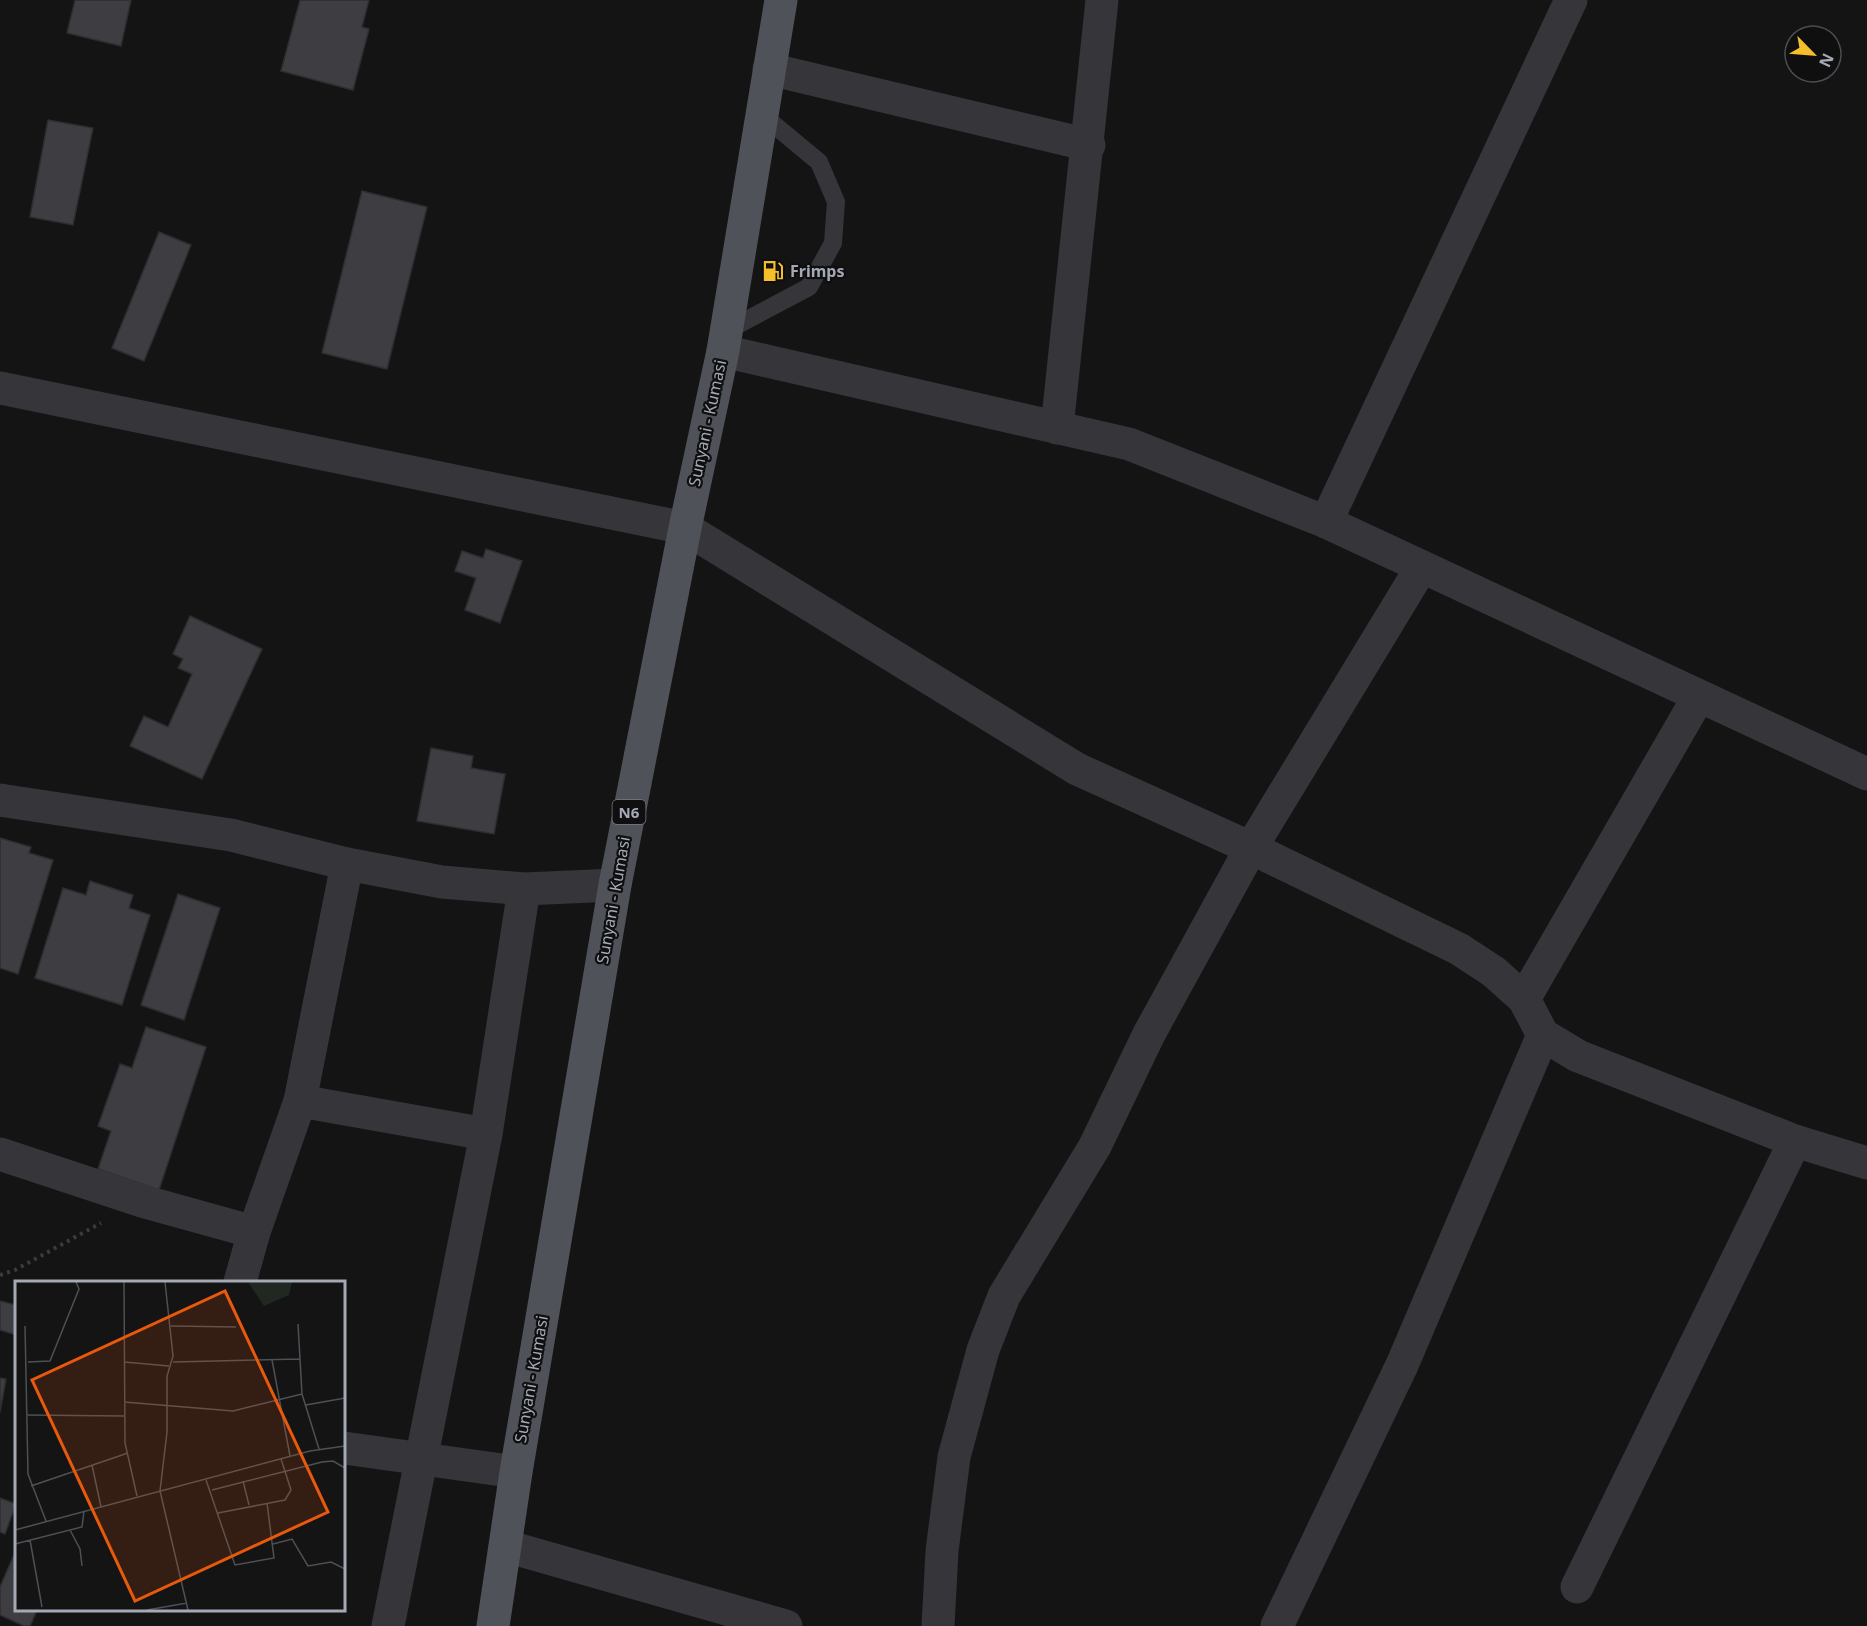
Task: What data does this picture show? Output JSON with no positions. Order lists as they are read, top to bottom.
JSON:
{
  "streets": {
    "main road": ["Sunyani - Kumasi", "N6"]
  },
  "places": {
    "fuel station": ["Frimps"]
  },
  "north": "bottom right"
}
